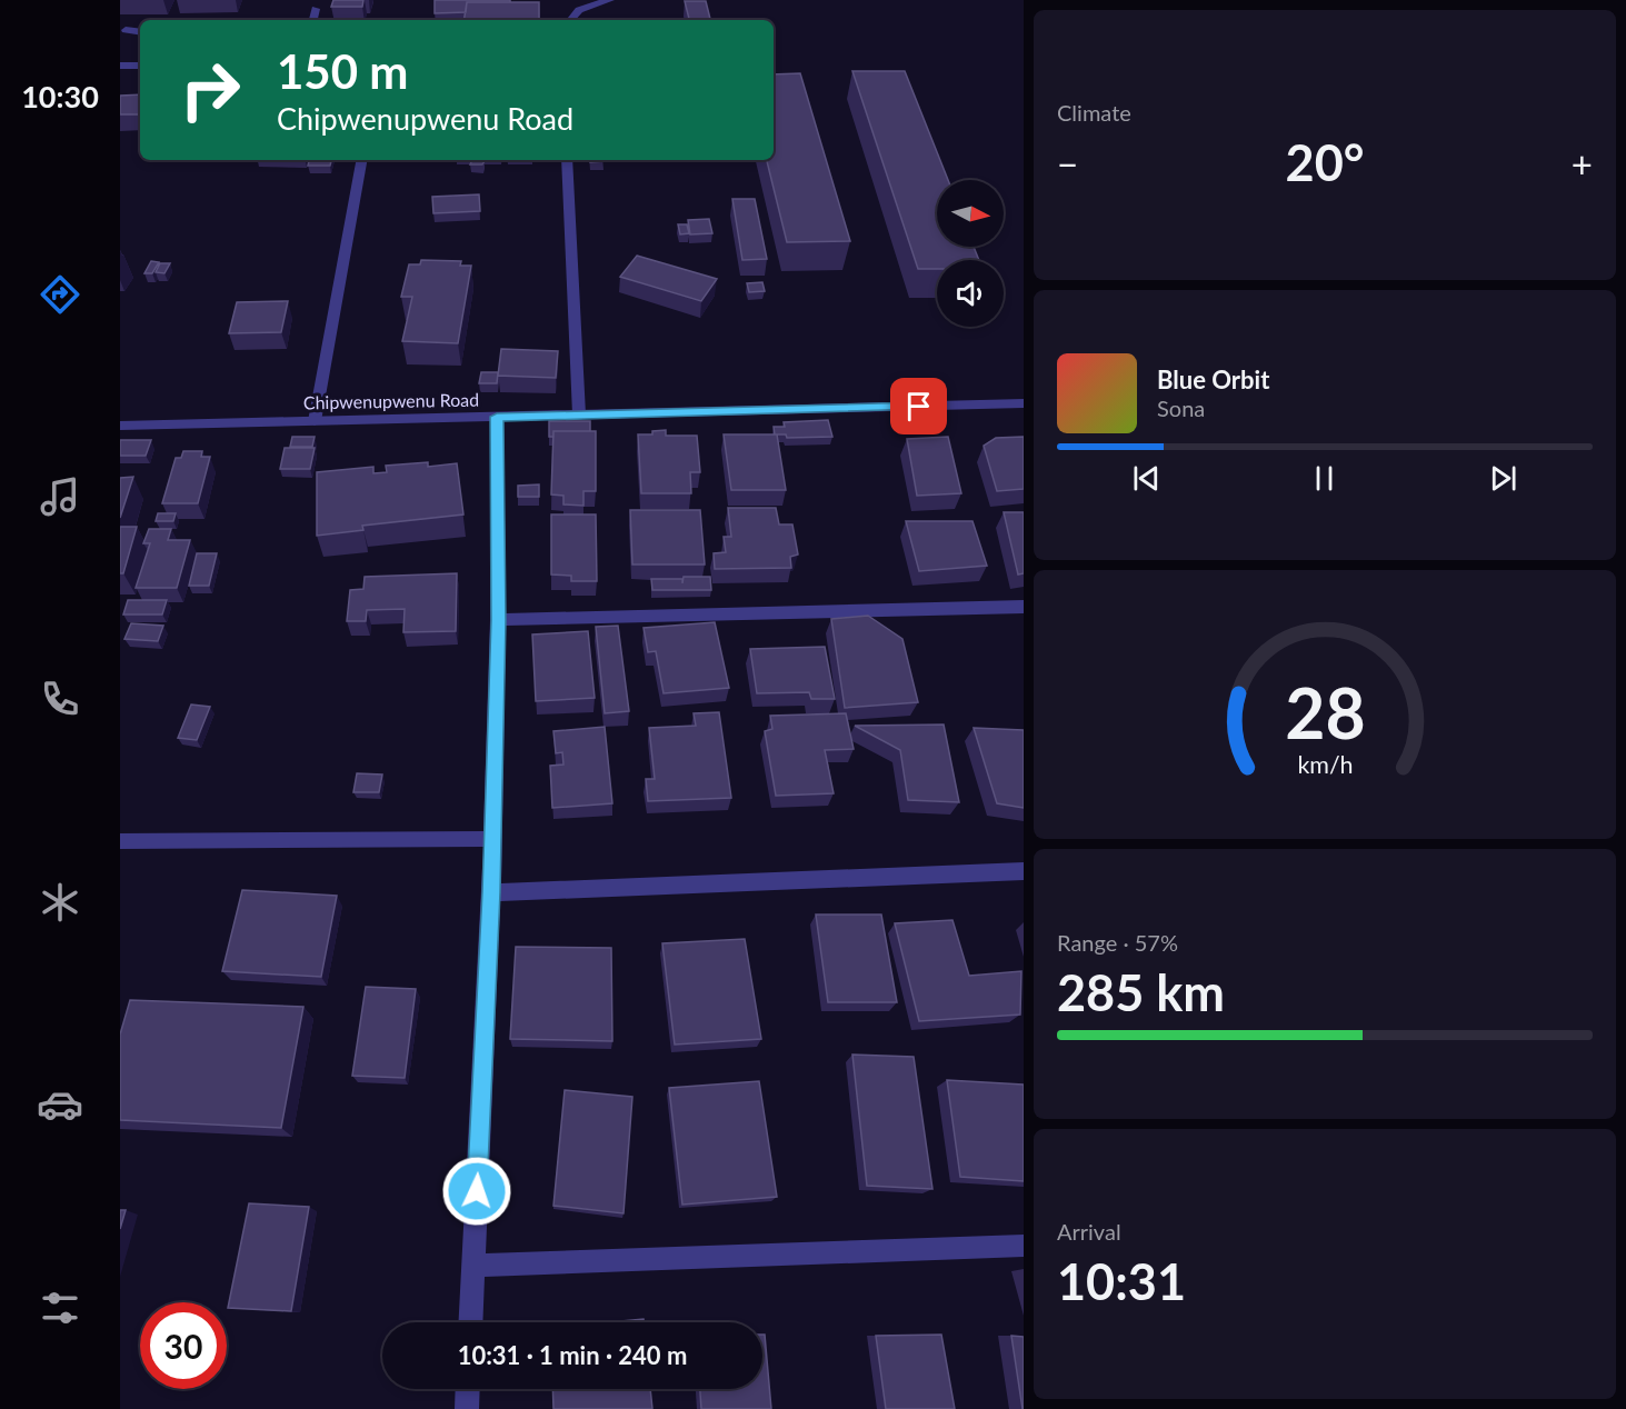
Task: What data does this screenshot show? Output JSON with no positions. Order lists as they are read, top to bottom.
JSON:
{
  "streets": {
    "street": ["Chipwenupwenu Road"]
  },
  "north": "right",
  "page": {
    "tabs": "10:30",
    "tile": [
      "Climate",
      ["Range · 57%", "285 km"],
      ["Arrival", "10:31"]
    ],
    "turn": ["150 m", "Chipwenupwenu Road"],
    "heat": ["−", "20°", "+"],
    "song": ["Blue Orbit", "Sona"],
    "limit": "30",
    "trip": "10:31 · 1 min · 240 m",
    "gauge": ["28", "km/h"]
  }
}
